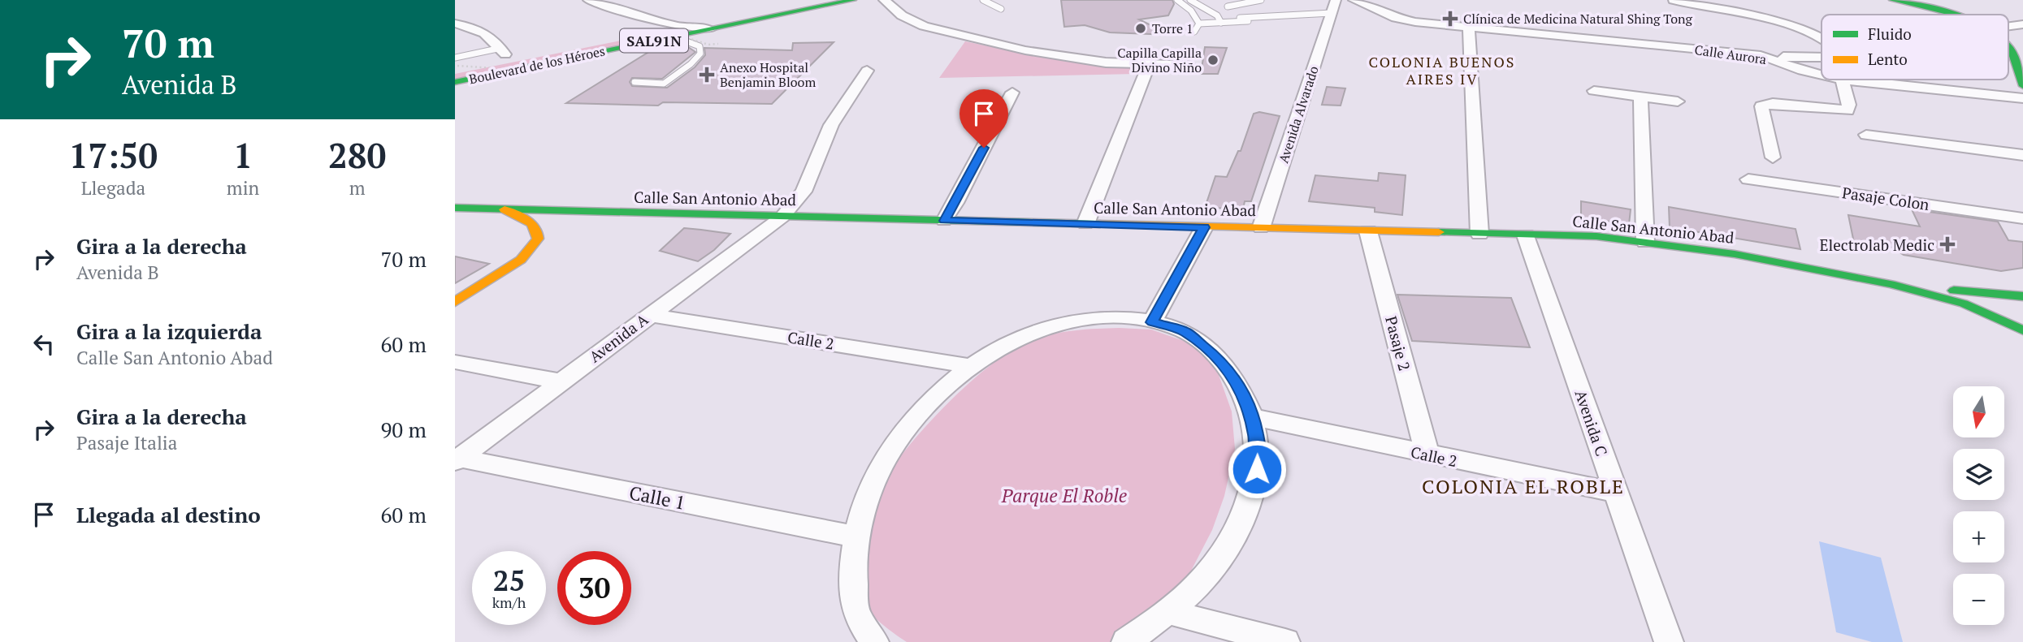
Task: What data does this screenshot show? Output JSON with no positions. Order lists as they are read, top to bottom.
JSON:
{
  "streets": {
    "main road": ["SAL91N", "Boulevard de los Héroes", "Calle San Antonio Abad"],
    "street": [
      "Calle Aurora",
      "Avenida Alvarado",
      "Pasaje Colon",
      "Avenida A",
      "Calle 2",
      "Pasaje 2",
      "Avenida C",
      "Calle 1"
    ]
  },
  "crossings": [
    ["Avenida Alvarado", "Calle San Antonio Abad"],
    ["Calle San Antonio Abad", "Avenida A"],
    ["Calle San Antonio Abad", "Pasaje 2"],
    ["Calle San Antonio Abad", "Avenida C"],
    ["Avenida A", "Calle 2"],
    ["Avenida A", "Calle 1"],
    ["Calle 2", "Pasaje 2"],
    ["Calle 2", "Avenida C"]
  ],
  "districts": ["COLONIA BUENOS AIRES IV", "COLONIA EL ROBLE"],
  "parks": ["Parque El Roble"],
  "places": {
    "health": ["Clínica de Medicina Natural Shing Tong", "Anexo Hospital Benjamin Bloom", "Electrolab Medic"],
    "other": ["Torre 1", "Capilla Capilla Divino Niño"]
  },
  "legend": ["Fluido", "Lento"],
  "north": "bottom",
  "page": {
    "turn": ["70 m", "Avenida B"],
    "eta": [
      "17:50",
      "Llegada",
      "1",
      "min",
      "280",
      "m"
    ],
    "list": [
      {
        "name": "Gira a la derecha",
        "note": "Avenida B",
        "value": "70 m"
      },
      {
        "name": "Gira a la izquierda",
        "note": "Calle San Antonio Abad",
        "value": "60 m"
      },
      {
        "name": "Gira a la derecha",
        "note": "Pasaje Italia",
        "value": "90 m"
      },
      {
        "name": "Llegada al destino",
        "value": "60 m"
      }
    ],
    "map_buttons": ["+", "−"],
    "speed": "25 km/h",
    "limit": "30"
  }
}
